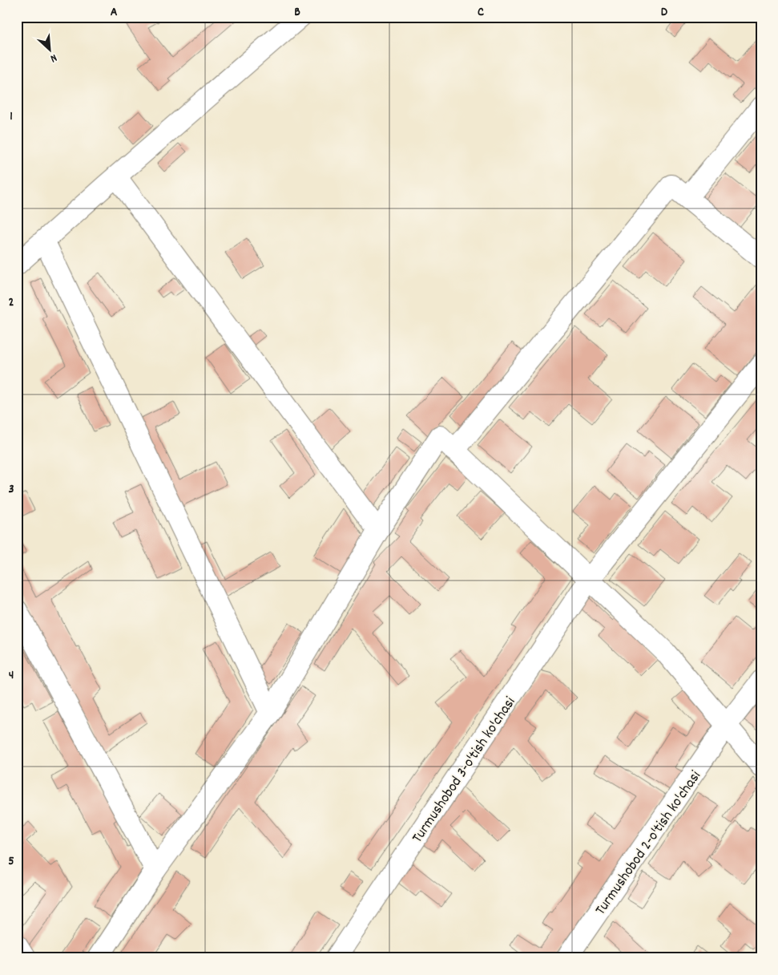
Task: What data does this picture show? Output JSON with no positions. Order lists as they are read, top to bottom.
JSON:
{
  "streets": {
    "street": ["Turmushobod 3-o'tish ko'chasi", "Turmushobod 2-o'tish ko'chasi"]
  },
  "north": "bottom right",
  "grid": {
    "columns": [
      "A",
      "B",
      "C",
      "D"
    ],
    "rows": [
      "1",
      "2",
      "3",
      "4",
      "5"
    ]
  }
}
